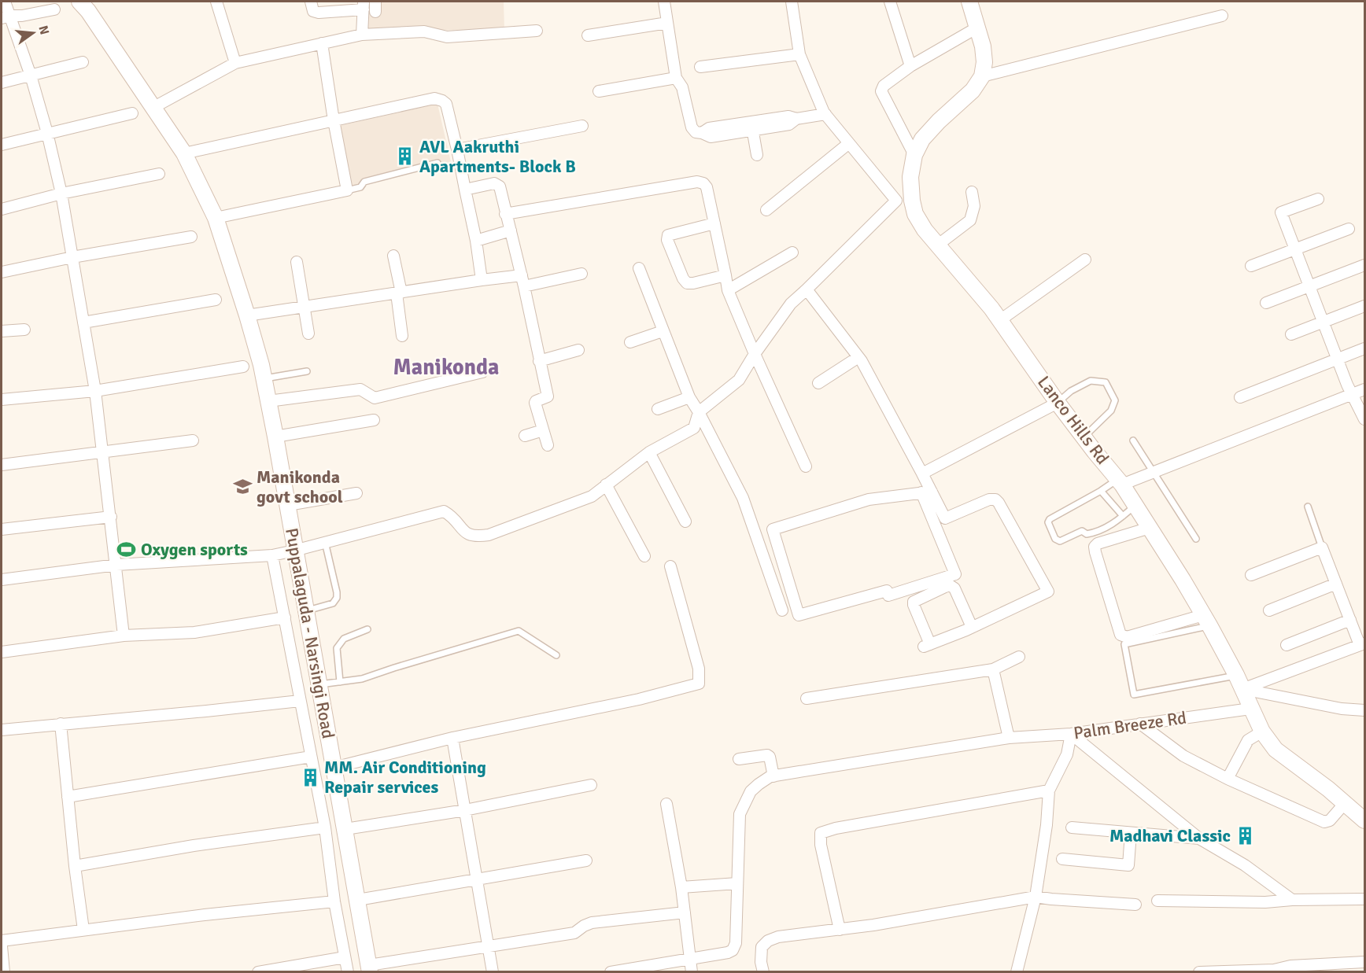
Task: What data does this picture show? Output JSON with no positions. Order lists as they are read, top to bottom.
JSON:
{
  "streets": {
    "street": ["Lanco Hills Rd", "Puppalaguda - Narsingi Road", "Palm Breeze Rd"]
  },
  "crossings": [
    ["Lanco Hills Rd", "Palm Breeze Rd"]
  ],
  "districts": ["Manikonda"],
  "places": {
    "building": ["AVL Aakruthi Apartments- Block B", "MM. Air Conditioning Repair services", "Madhavi Classic"],
    "school or university": ["Manikonda govt school"],
    "sports": ["Oxygen sports"]
  },
  "north": "right"
}
